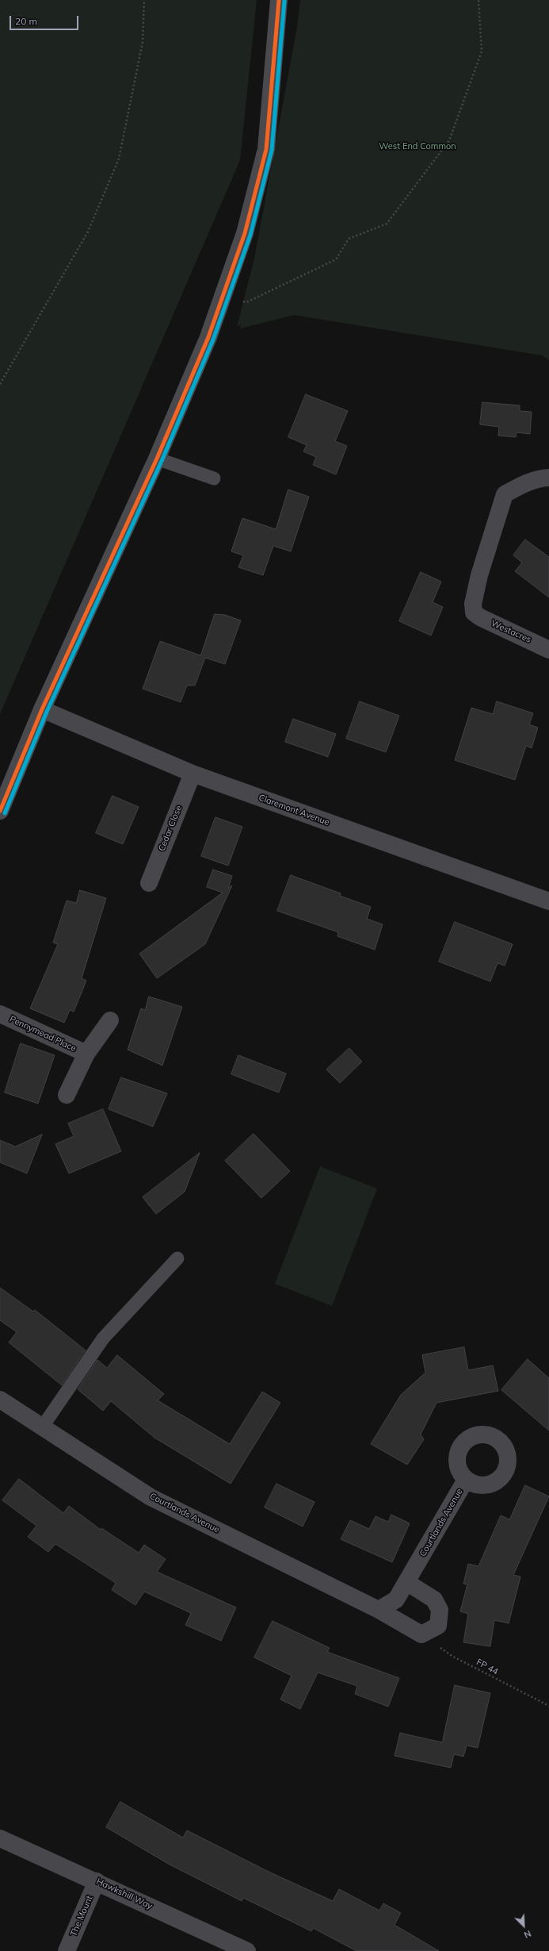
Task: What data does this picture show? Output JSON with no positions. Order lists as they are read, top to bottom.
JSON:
{
  "streets": {
    "street": [
      "Westacres",
      "Claremont Avenue",
      "Cedar Close",
      "Pennymead Place",
      "Courtlands Avenue",
      "Hawkshill Way",
      "The Mount"
    ],
    "path": ["FP 44"]
  },
  "crossings": [
    ["Claremont Avenue", "Cedar Close"],
    ["Courtlands Avenue", "FP 44"],
    ["Hawkshill Way", "The Mount"]
  ],
  "parks": ["West End Common"],
  "scale_bar": "20 m",
  "north": "bottom right"
}
